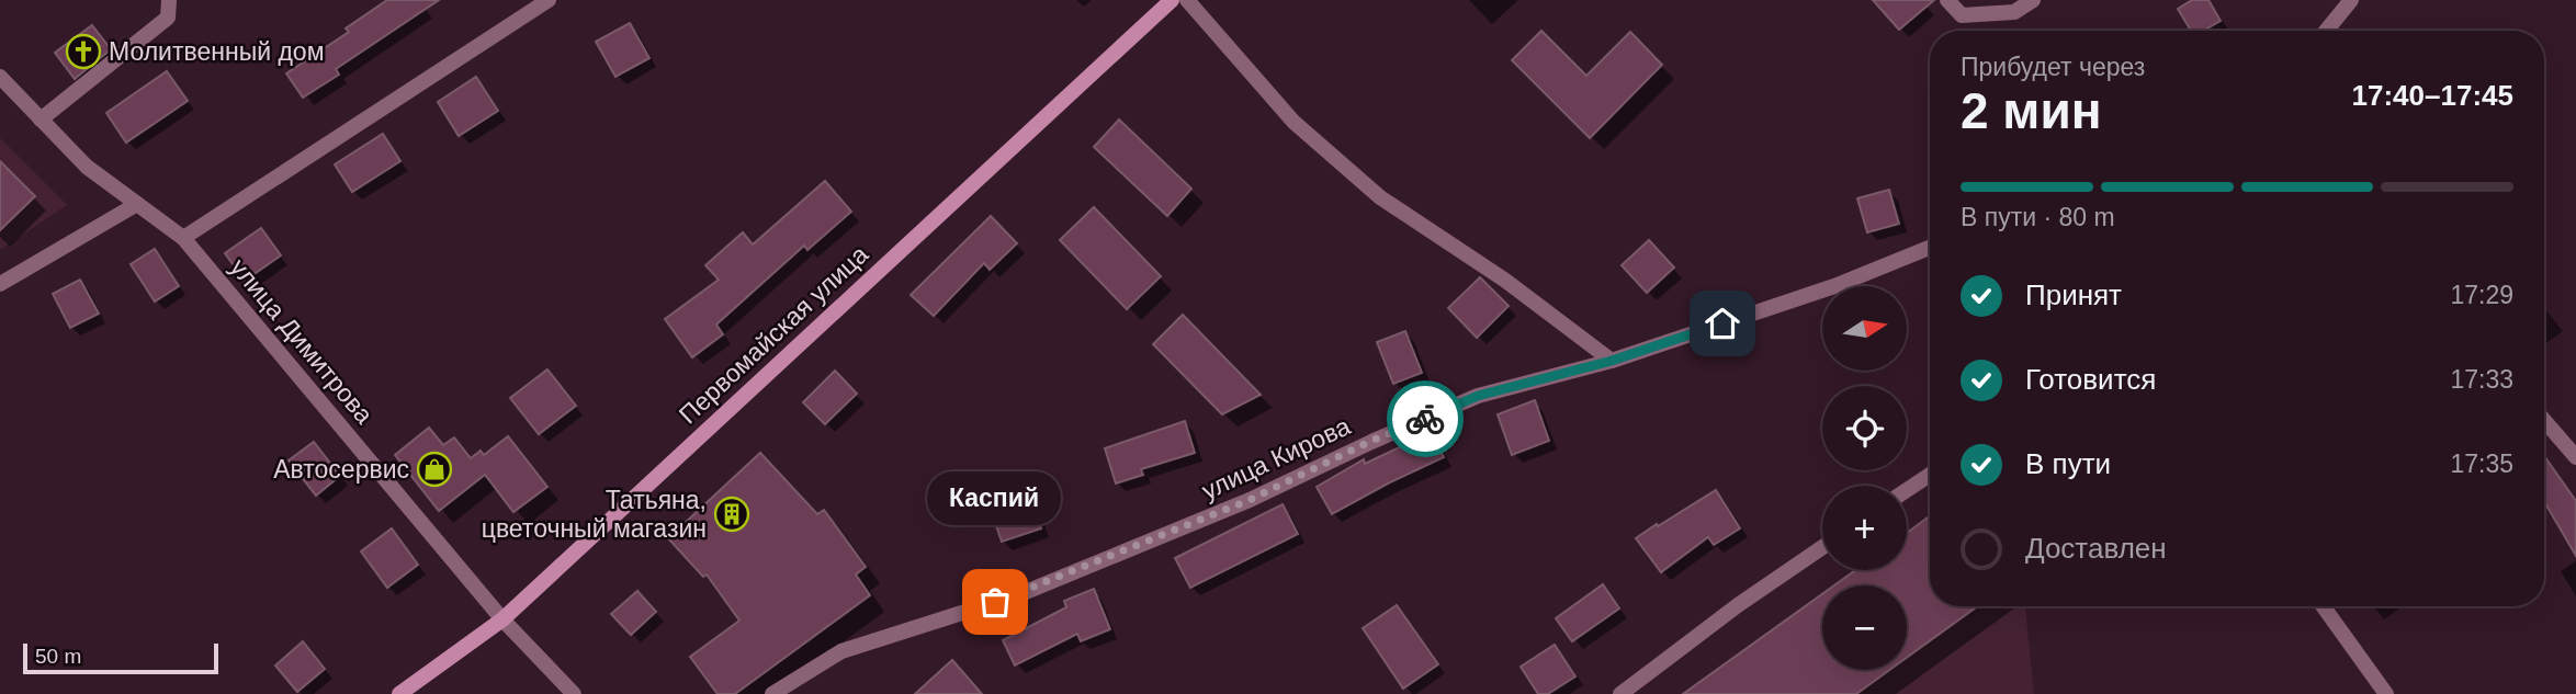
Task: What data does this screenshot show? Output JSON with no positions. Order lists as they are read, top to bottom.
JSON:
{
  "streets": {
    "main road": ["Первомайская улица"],
    "street": ["улица Димитрова", "улица Кирова"]
  },
  "crossings": [
    ["Первомайская улица", "улица Димитрова"]
  ],
  "places": {
    "church": ["Молитвенный дом"],
    "shop": ["Автосервис"],
    "building": ["Татьяна, цветочный магазин"],
    "other": ["Каспий"]
  },
  "scale_bar": "50 m",
  "north": "right",
  "page": {
    "heading": ["2 мин", "Прибудет через", "17:40–17:45"],
    "bar": "В пути · 80 m",
    "list": [
      ["Принят", "17:29"],
      ["Готовится", "17:33"],
      ["В пути", "17:35"],
      "Доставлен"
    ],
    "map_buttons": ["+", "−"],
    "bubble": "Каспий",
    "scale": "50 m"
  }
}
